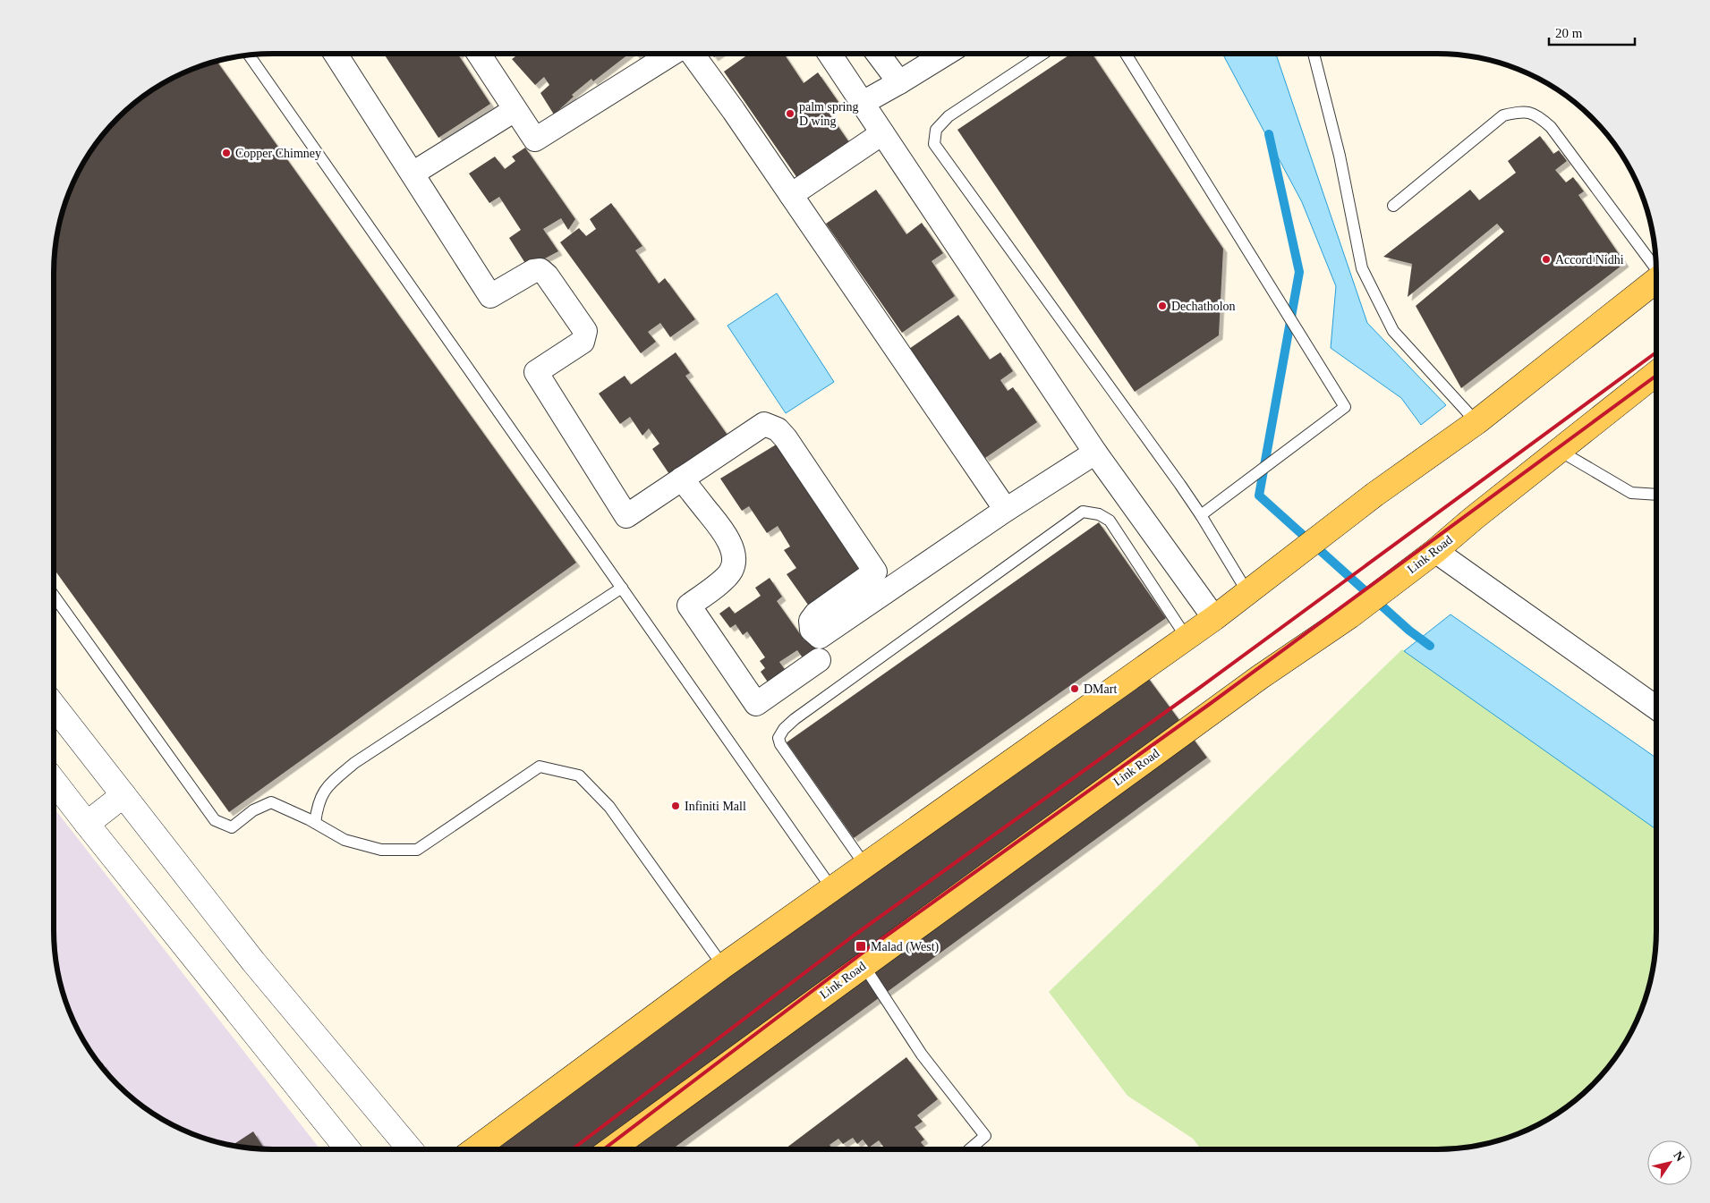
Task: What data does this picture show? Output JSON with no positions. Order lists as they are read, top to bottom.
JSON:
{
  "streets": {
    "main road": ["Link Road"]
  },
  "places": {
    "other": [
      "palm spring D wing",
      "Copper Chimney",
      "Accord Nidhi",
      "Dechatholon",
      "DMart",
      "Infiniti Mall"
    ],
    "transit": ["Malad (West)"]
  },
  "scale_bar": "20 m",
  "north": "top right"
}
